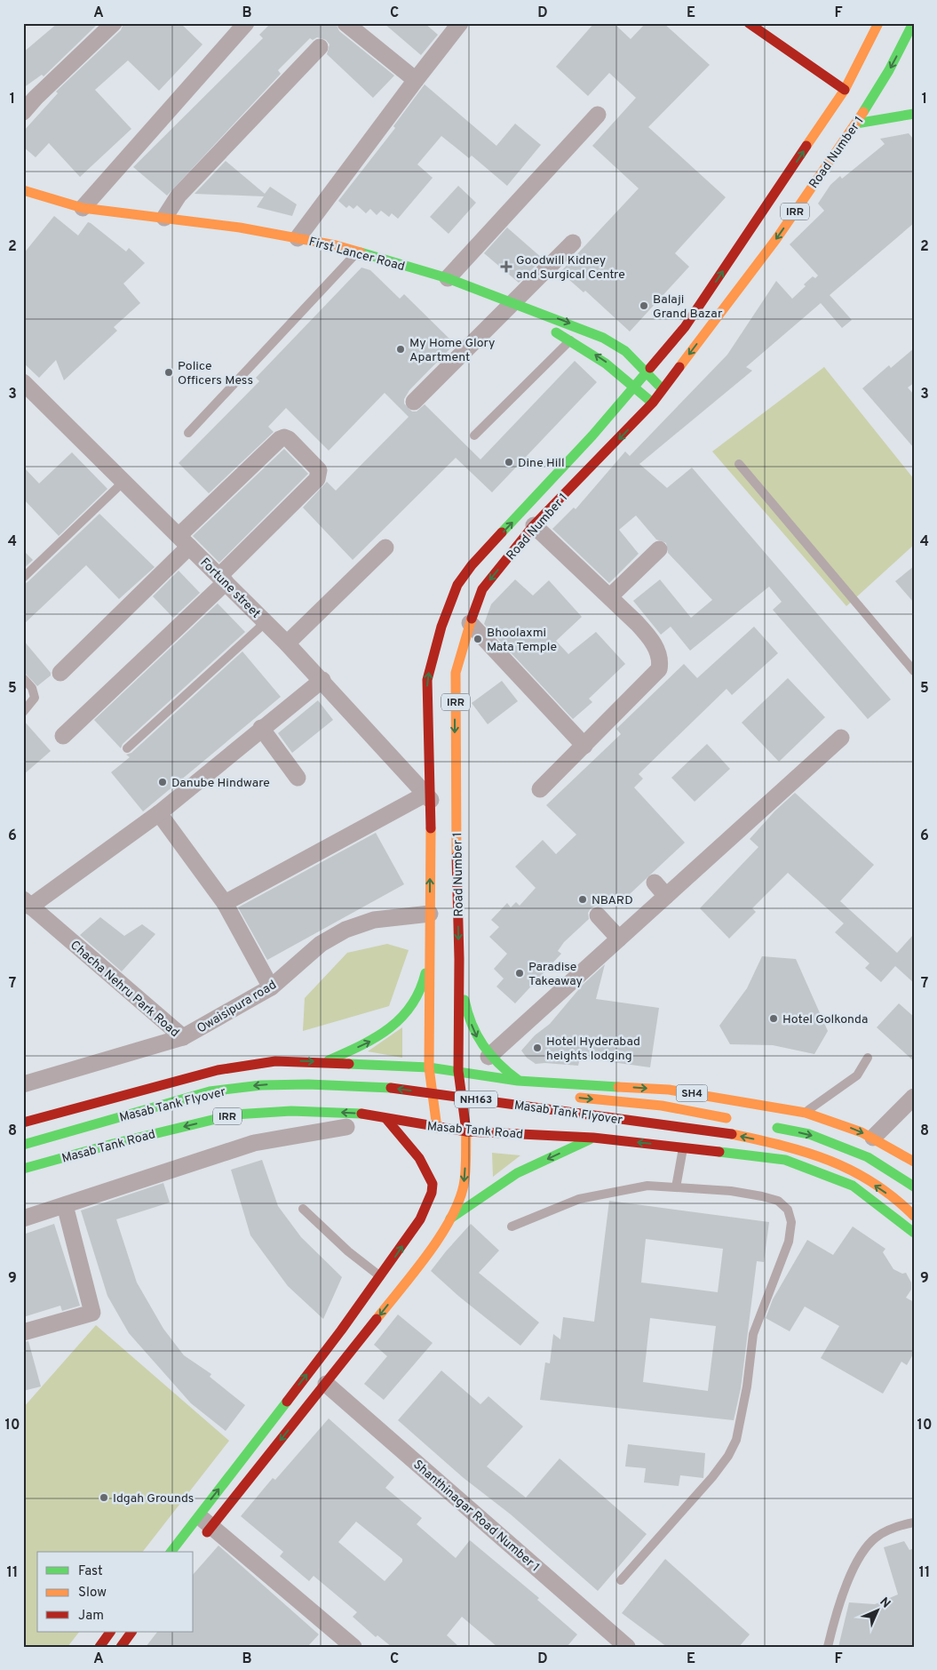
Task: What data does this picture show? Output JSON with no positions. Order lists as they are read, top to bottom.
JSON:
{
  "streets": {
    "main road": [
      "Road Number 1",
      "IRR",
      "First Lancer Road",
      "SH4",
      "NH163",
      "Masab Tank Flyover",
      "Masab Tank Road"
    ],
    "street": [
      "Fortune street",
      "Chacha Nehru Park Road",
      "Owaisipura road",
      "Shanthinagar Road Number 1"
    ]
  },
  "crossings": [
    ["Road Number 1", "IRR"],
    ["Road Number 1", "First Lancer Road"],
    ["Road Number 1", "Fortune street"],
    ["Road Number 1", "Owaisipura road"],
    ["Road Number 1", "SH4"],
    ["Road Number 1", "Masab Tank Road"],
    ["IRR", "SH4"],
    ["Chacha Nehru Park Road", "Owaisipura road"]
  ],
  "places": {
    "health": ["Goodwill Kidney and Surgical Centre"],
    "other": [
      "Balaji Grand Bazar",
      "My Home Glory Apartment",
      "Police Officers Mess",
      "Dine Hill",
      "Bhoolaxmi Mata Temple",
      "Danube Hindware",
      "NBARD",
      "Paradise Takeaway",
      "Hotel Golkonda",
      "Hotel Hyderabad heights lodging",
      "Idgah Grounds"
    ]
  },
  "legend": ["Fast", "Slow", "Jam"],
  "north": "top right",
  "grid": {
    "columns": [
      "A",
      "B",
      "C",
      "D",
      "E",
      "F"
    ],
    "rows": [
      "1",
      "2",
      "3",
      "4",
      "5",
      "6",
      "7",
      "8",
      "9",
      "10",
      "11"
    ]
  }
}
